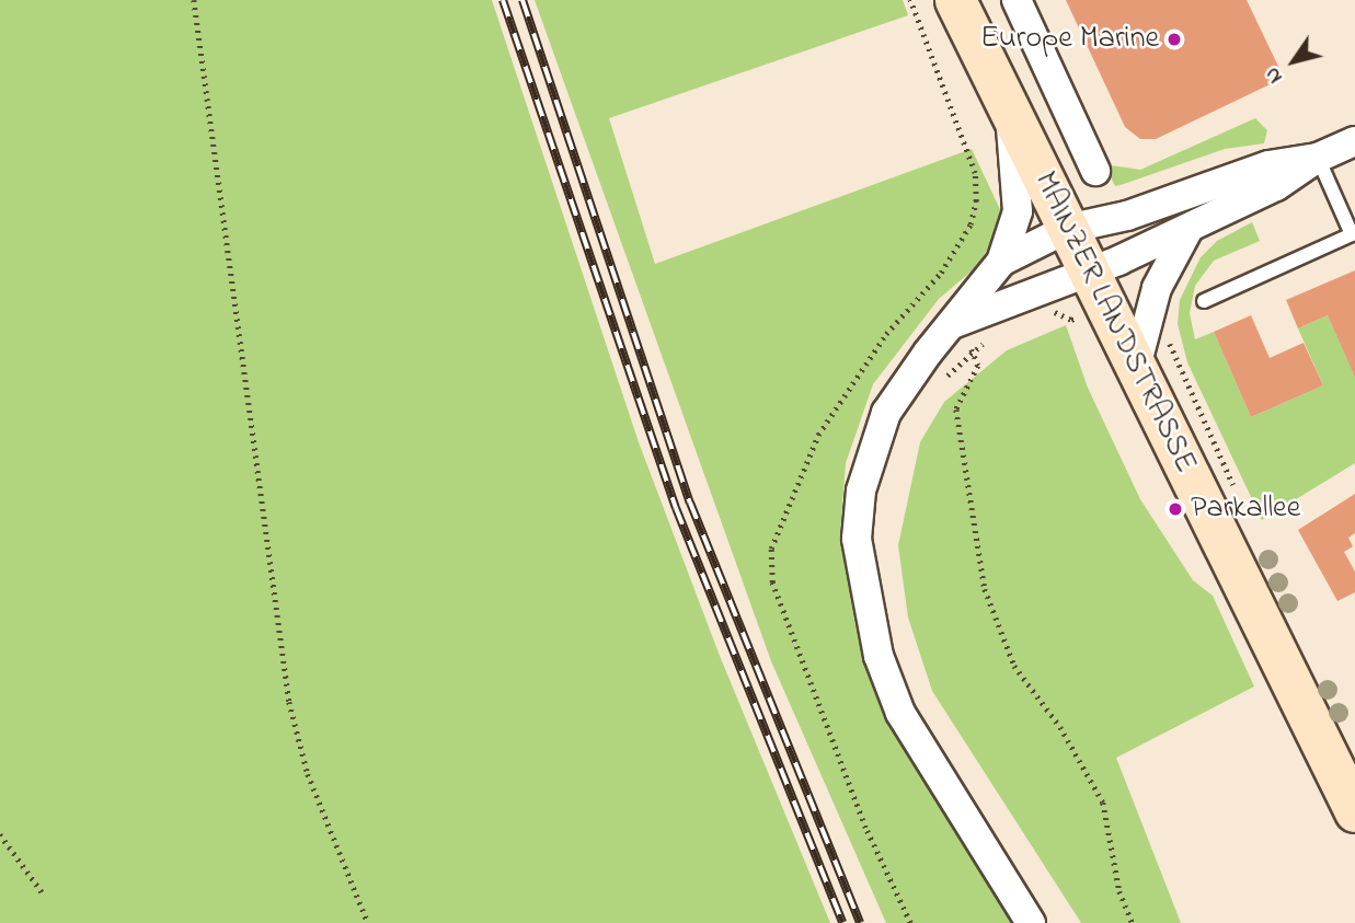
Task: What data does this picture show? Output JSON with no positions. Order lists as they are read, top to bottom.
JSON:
{
  "streets": {
    "main road": ["MAINZER LANDSTRASSE"]
  },
  "places": ["Europe Marine", "Parkallee"],
  "north": "bottom left"
}
